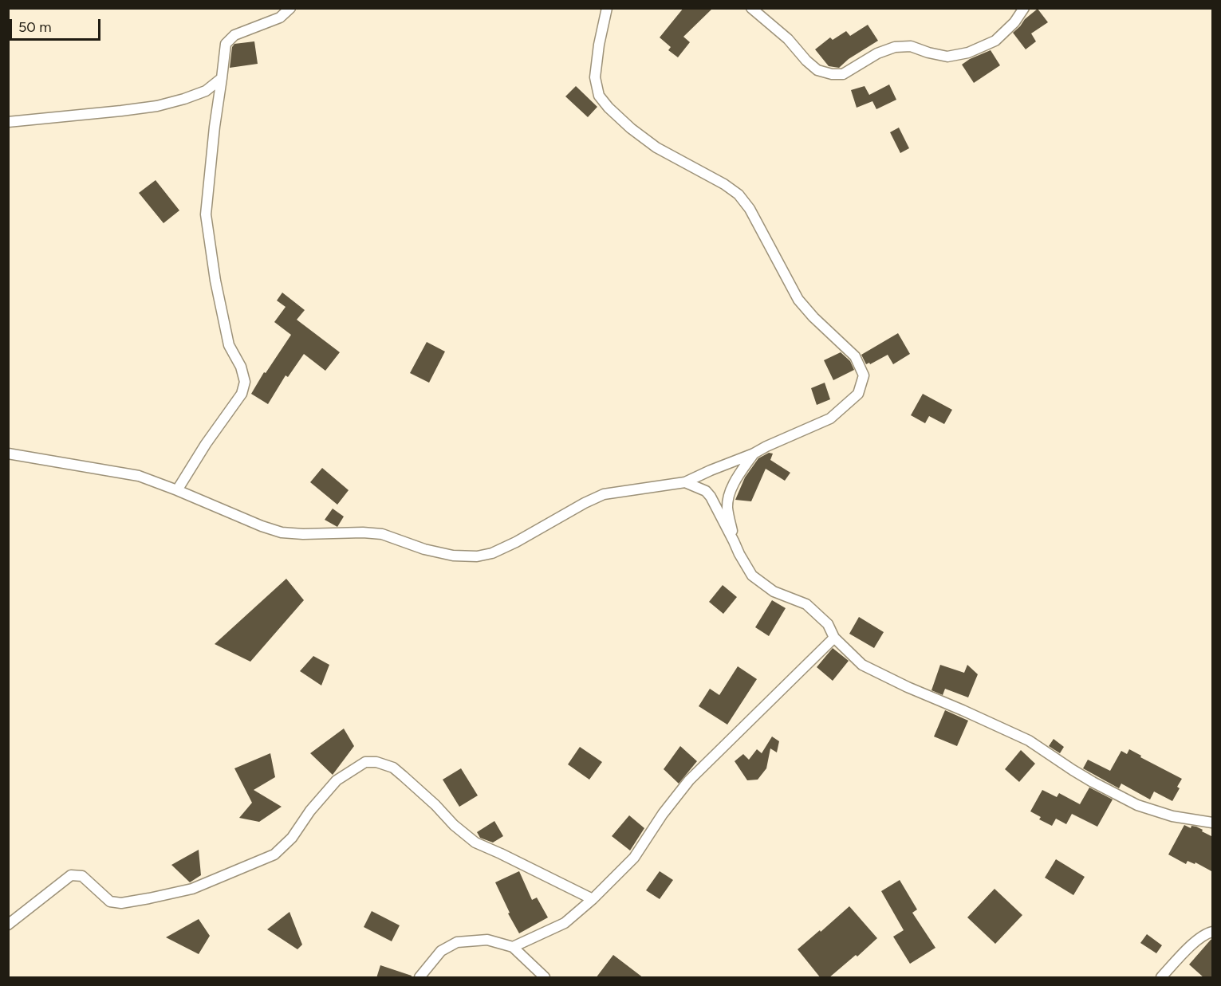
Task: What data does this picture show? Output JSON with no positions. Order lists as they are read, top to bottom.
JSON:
{
  "scale_bar": "50 m"
}
